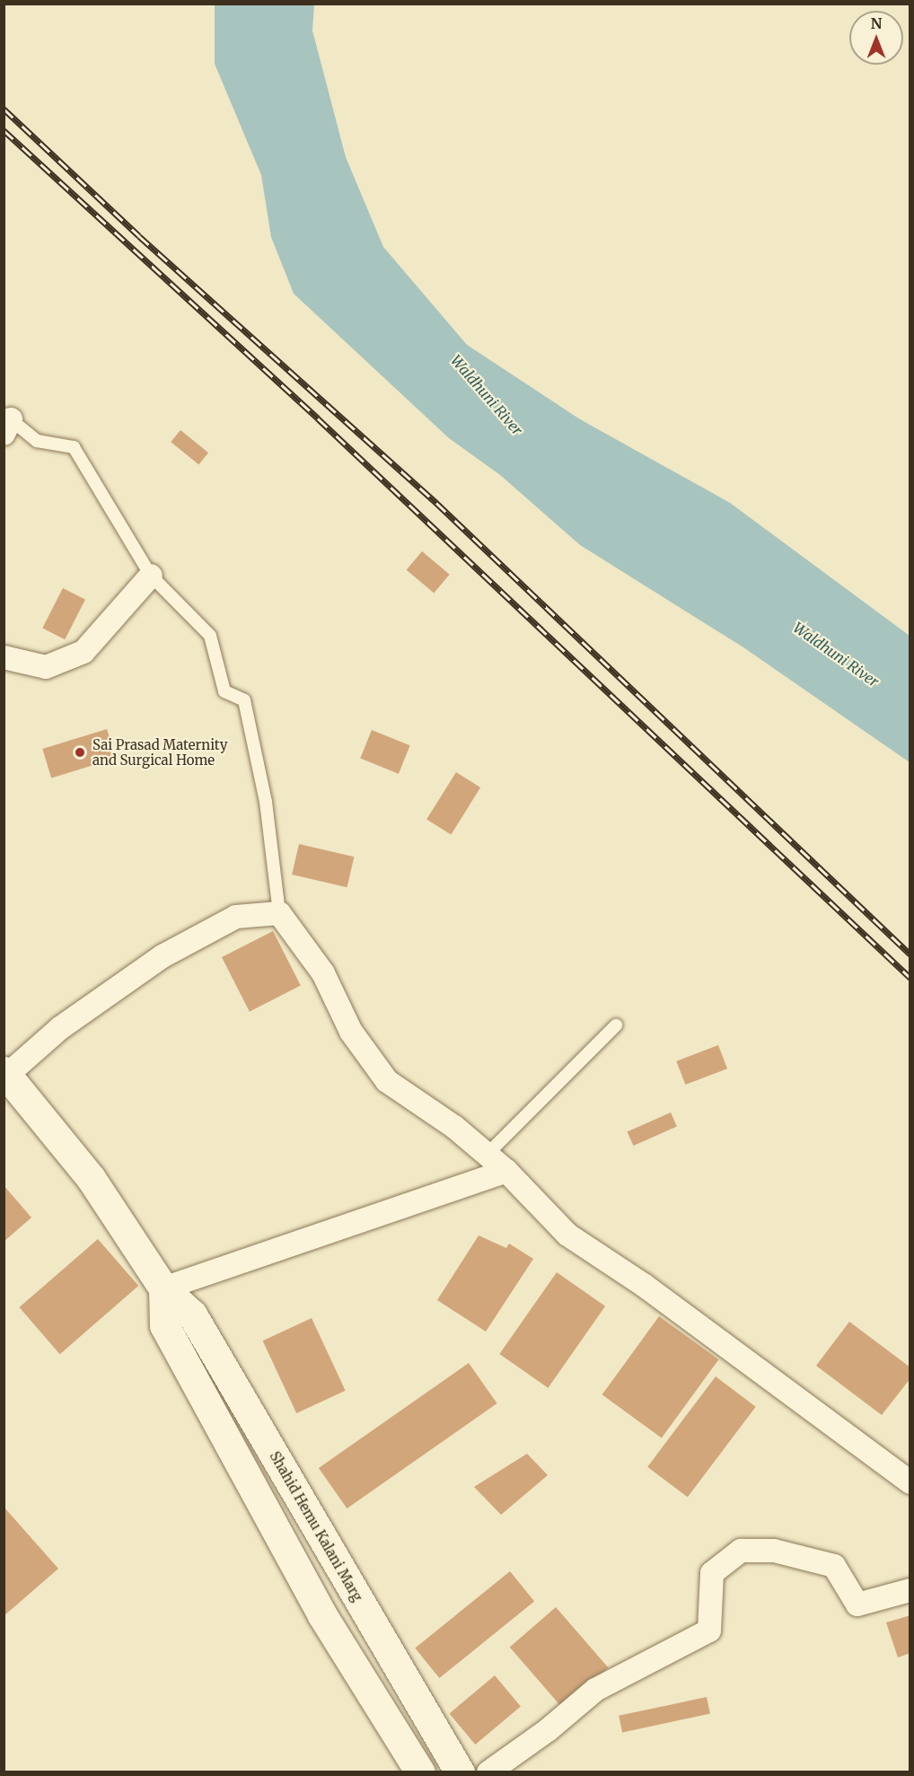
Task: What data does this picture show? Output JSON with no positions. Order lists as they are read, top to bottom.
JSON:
{
  "streets": {
    "main road": ["Shahid Hemu Kalani Marg"]
  },
  "water": ["Waldhuni River"],
  "places": ["Sai Prasad Maternity and Surgical Home"],
  "north": "top"
}
